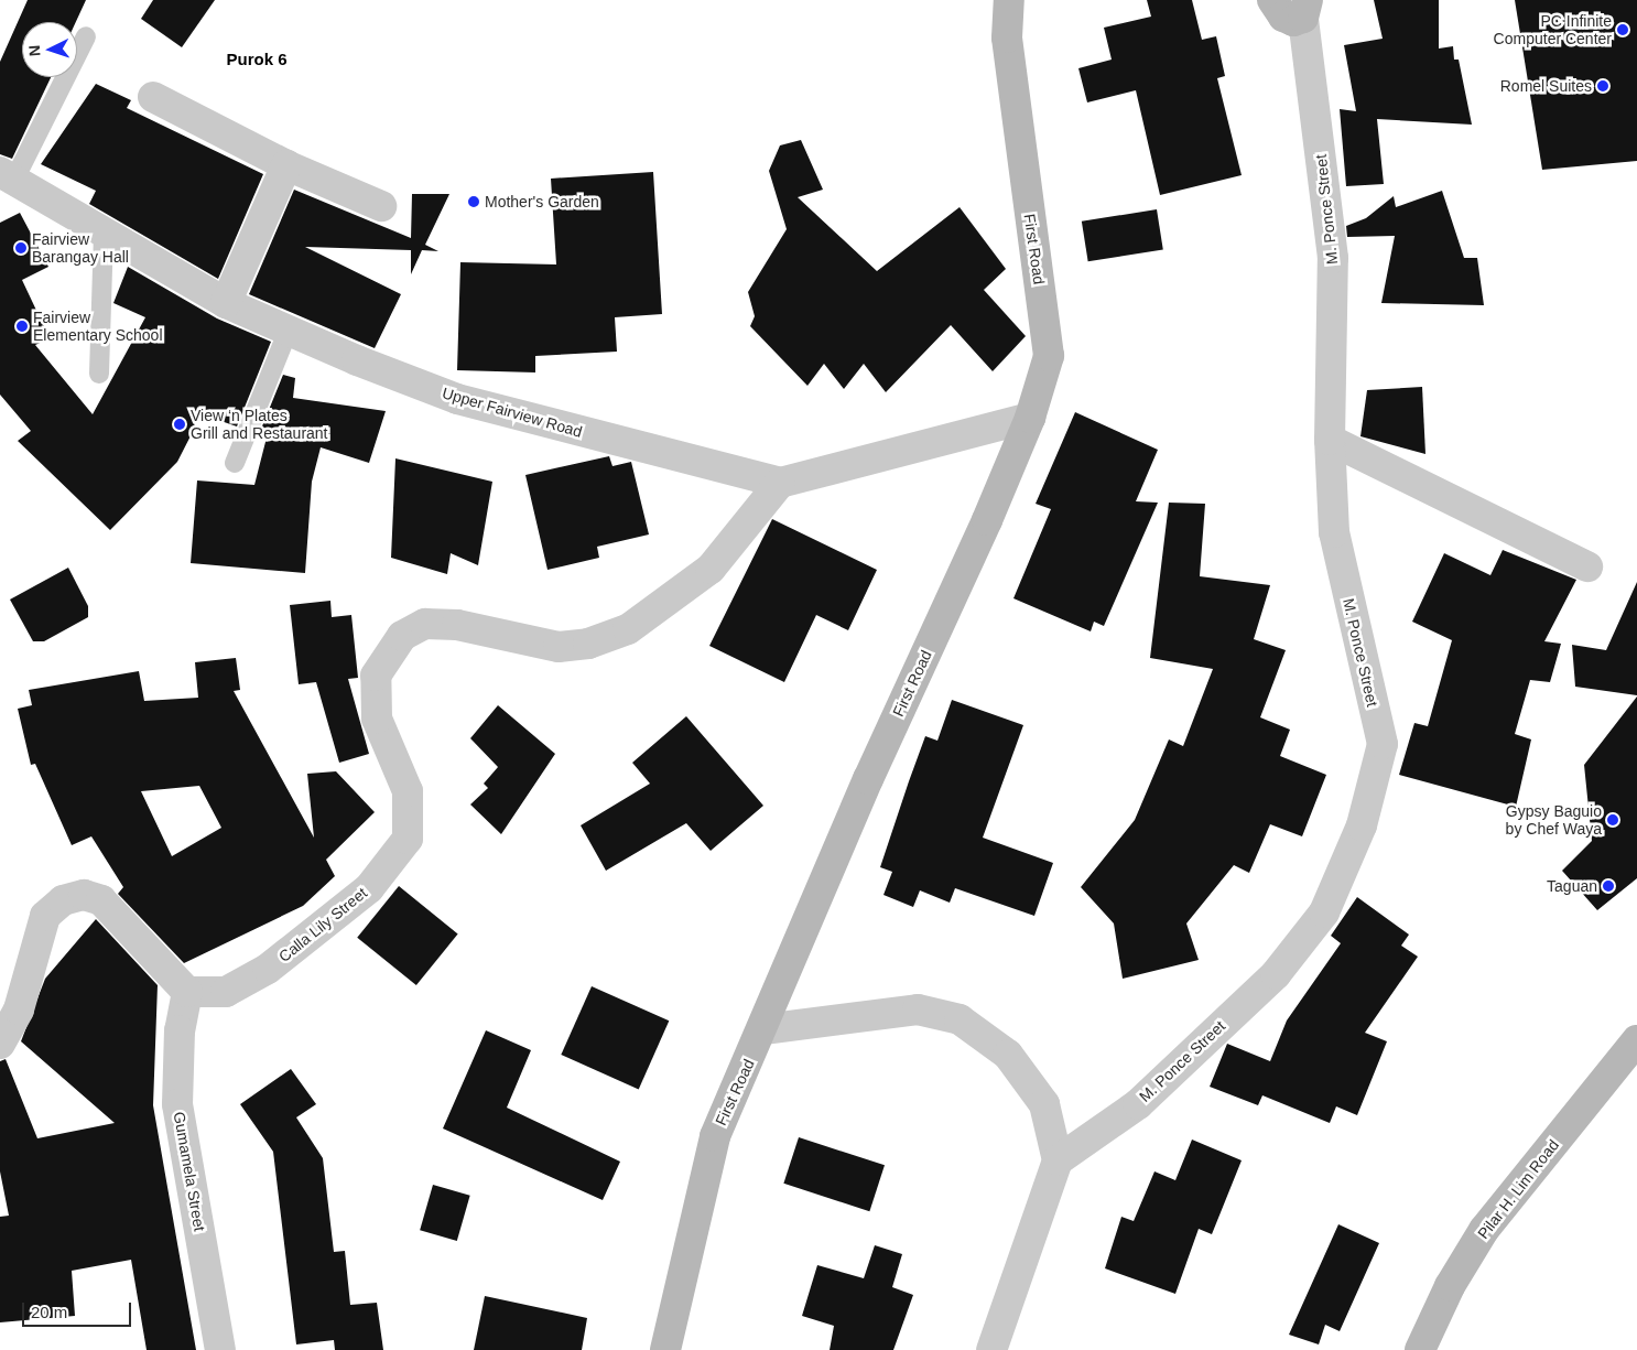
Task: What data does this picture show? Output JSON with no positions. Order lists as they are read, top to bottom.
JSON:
{
  "streets": {
    "street": [
      "M. Ponce Street",
      "First Road",
      "Upper Fairview Road",
      "Calla Lily Street",
      "Gumamela Street",
      "Pilar H. Lim Road"
    ]
  },
  "crossings": [
    ["First Road", "Upper Fairview Road"],
    ["Upper Fairview Road", "Calla Lily Street"],
    ["Calla Lily Street", "Gumamela Street"]
  ],
  "districts": ["Purok 6"],
  "places": [
    "PC Infinite Computer Center",
    "Romel Suites",
    "Mother's Garden",
    "Fairview Barangay Hall",
    "Fairview Elementary School",
    "View ‘n Plates Grill and Restaurant",
    "Gypsy Baguio by Chef Waya",
    "Taguan"
  ],
  "scale_bar": "20 m",
  "north": "left"
}
